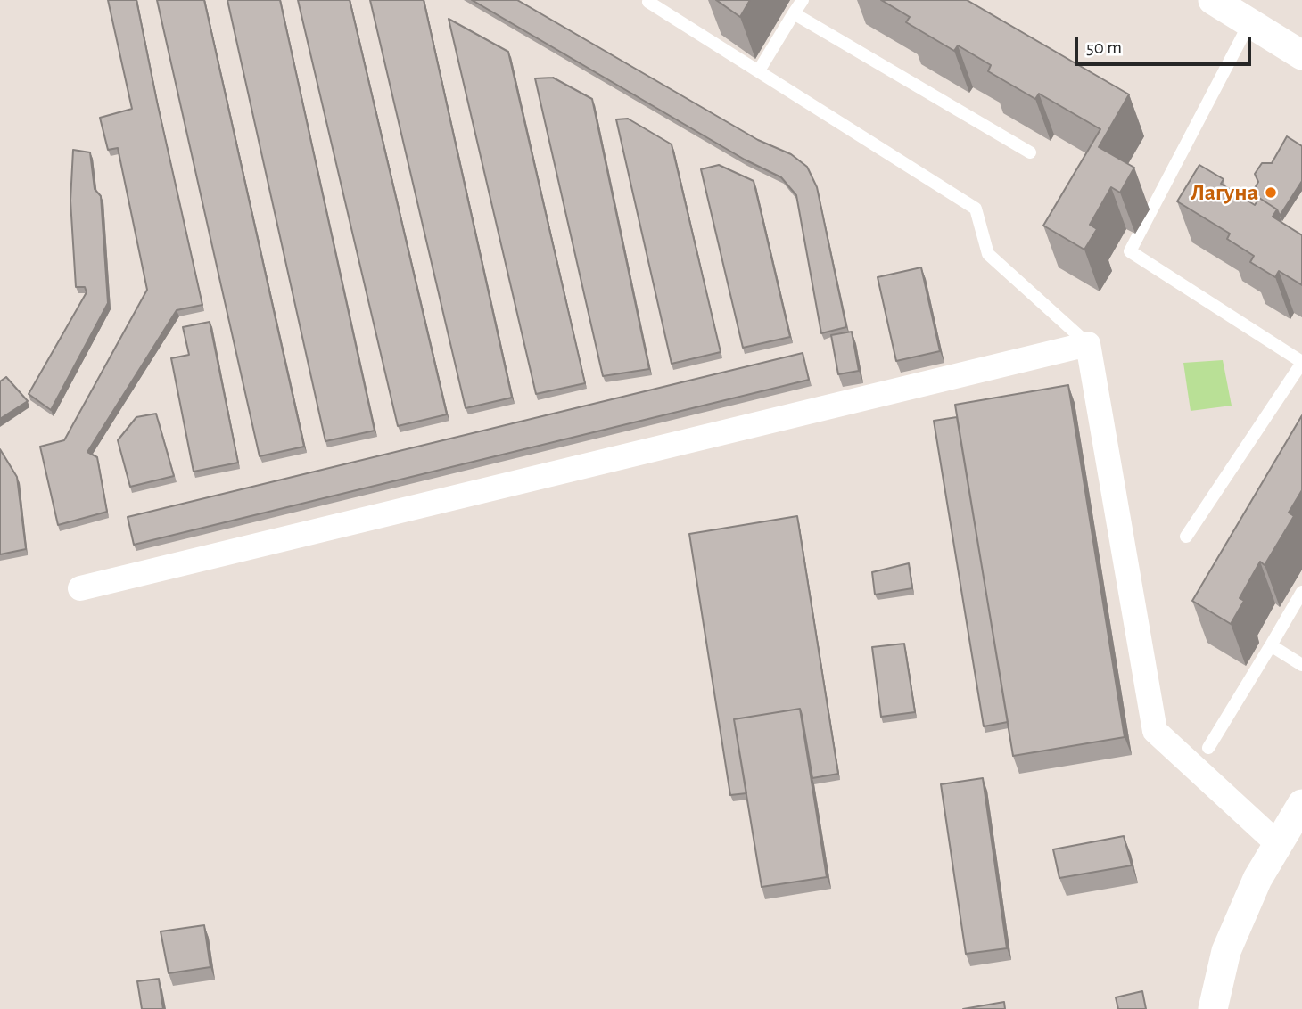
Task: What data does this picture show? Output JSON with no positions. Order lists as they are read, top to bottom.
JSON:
{
  "places": ["Лагуна"],
  "scale_bar": "50 m"
}
